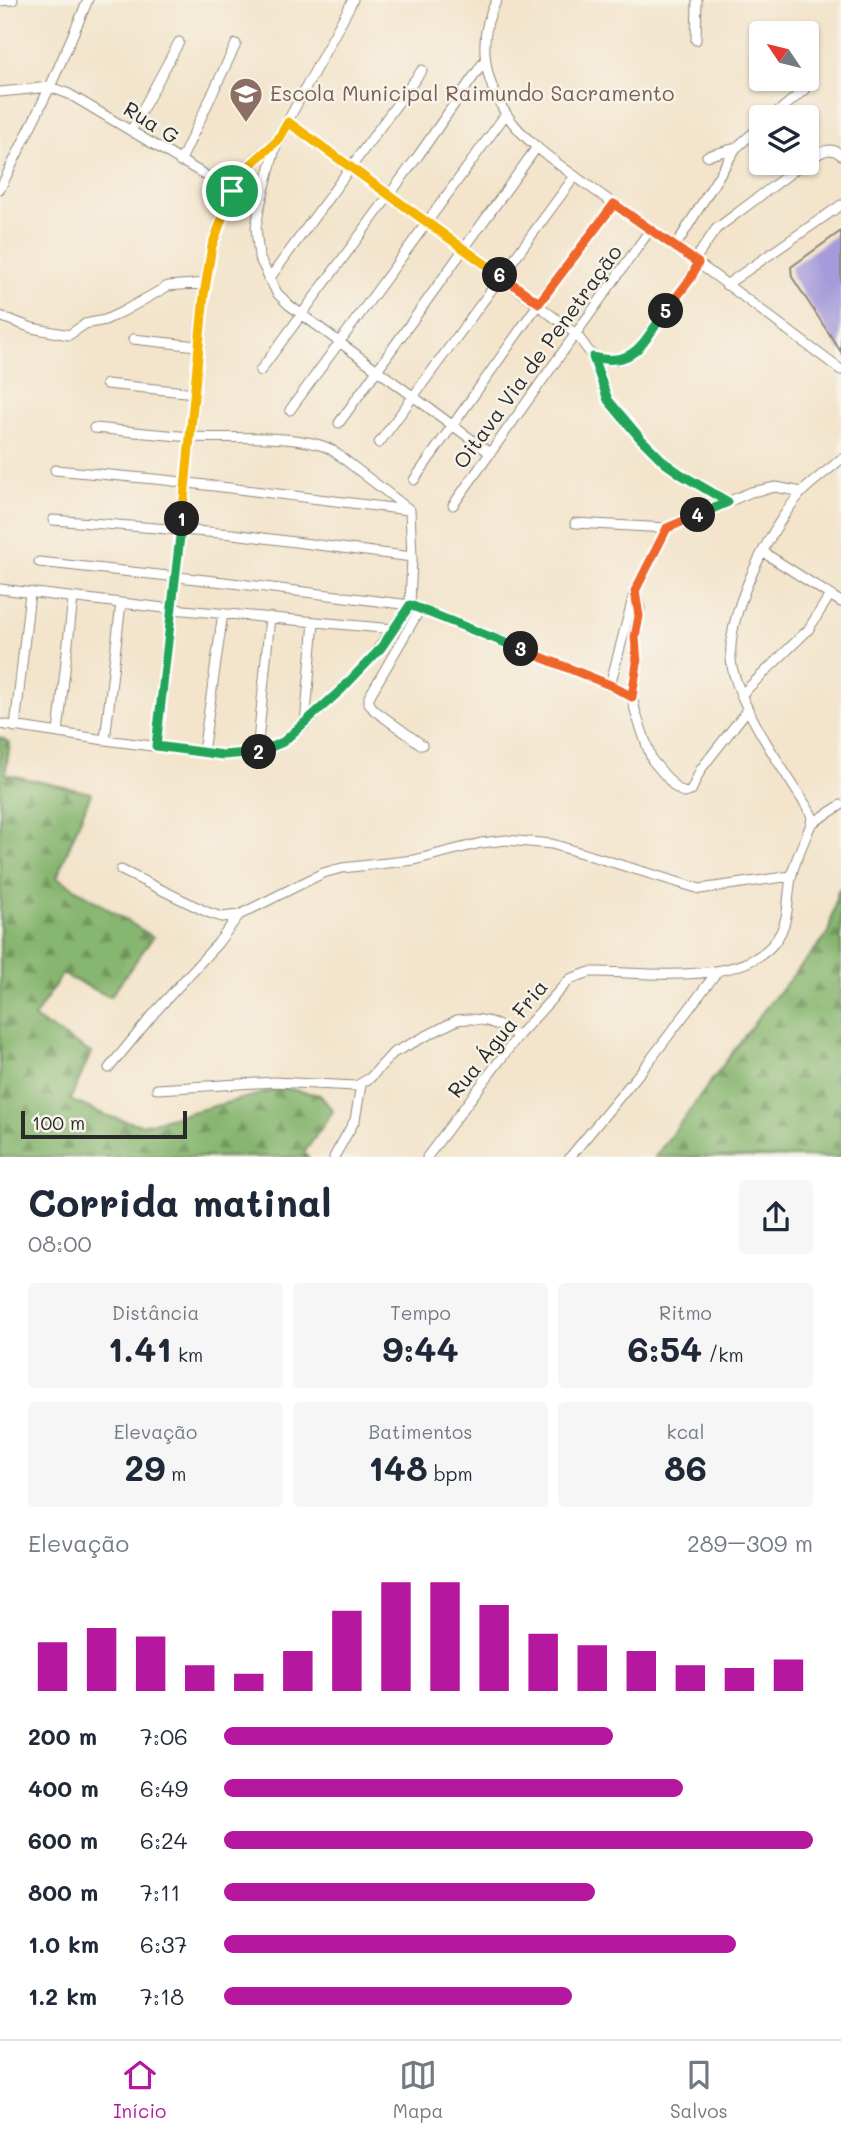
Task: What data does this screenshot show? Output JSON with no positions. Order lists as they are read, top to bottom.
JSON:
{
  "streets": {
    "street": ["Rua G", "Oitava Via de Penetração", "Rua Água Fria"]
  },
  "places": {
    "school or university": ["Escola Municipal Raimundo Sacramento"]
  },
  "scale_bar": "100 m",
  "north": "top left",
  "page": {
    "pins": [
      "6",
      "5",
      "4",
      "1",
      "3",
      "2"
    ],
    "scale": "100 m",
    "heading": ["Corrida matinal", "08:00"],
    "stats": [
      ["Distância", "1.41 km"],
      ["Tempo", "9:44"],
      ["Ritmo", "6:54 /km"],
      ["Elevação", "29 m"],
      ["Batimentos", "148 bpm"],
      ["kcal", "86"]
    ],
    "chart": ["Elevação", "289–309 m"],
    "list": [
      {
        "name": "200 m",
        "note": "7:06"
      },
      {
        "name": "400 m",
        "note": "6:49"
      },
      {
        "name": "600 m",
        "note": "6:24"
      },
      {
        "name": "800 m",
        "note": "7:11"
      },
      {
        "name": "1.0 km",
        "note": "6:37"
      },
      {
        "name": "1.2 km",
        "note": "7:18"
      }
    ],
    "tabs": ["Início", "Mapa", "Salvos"]
  }
}
